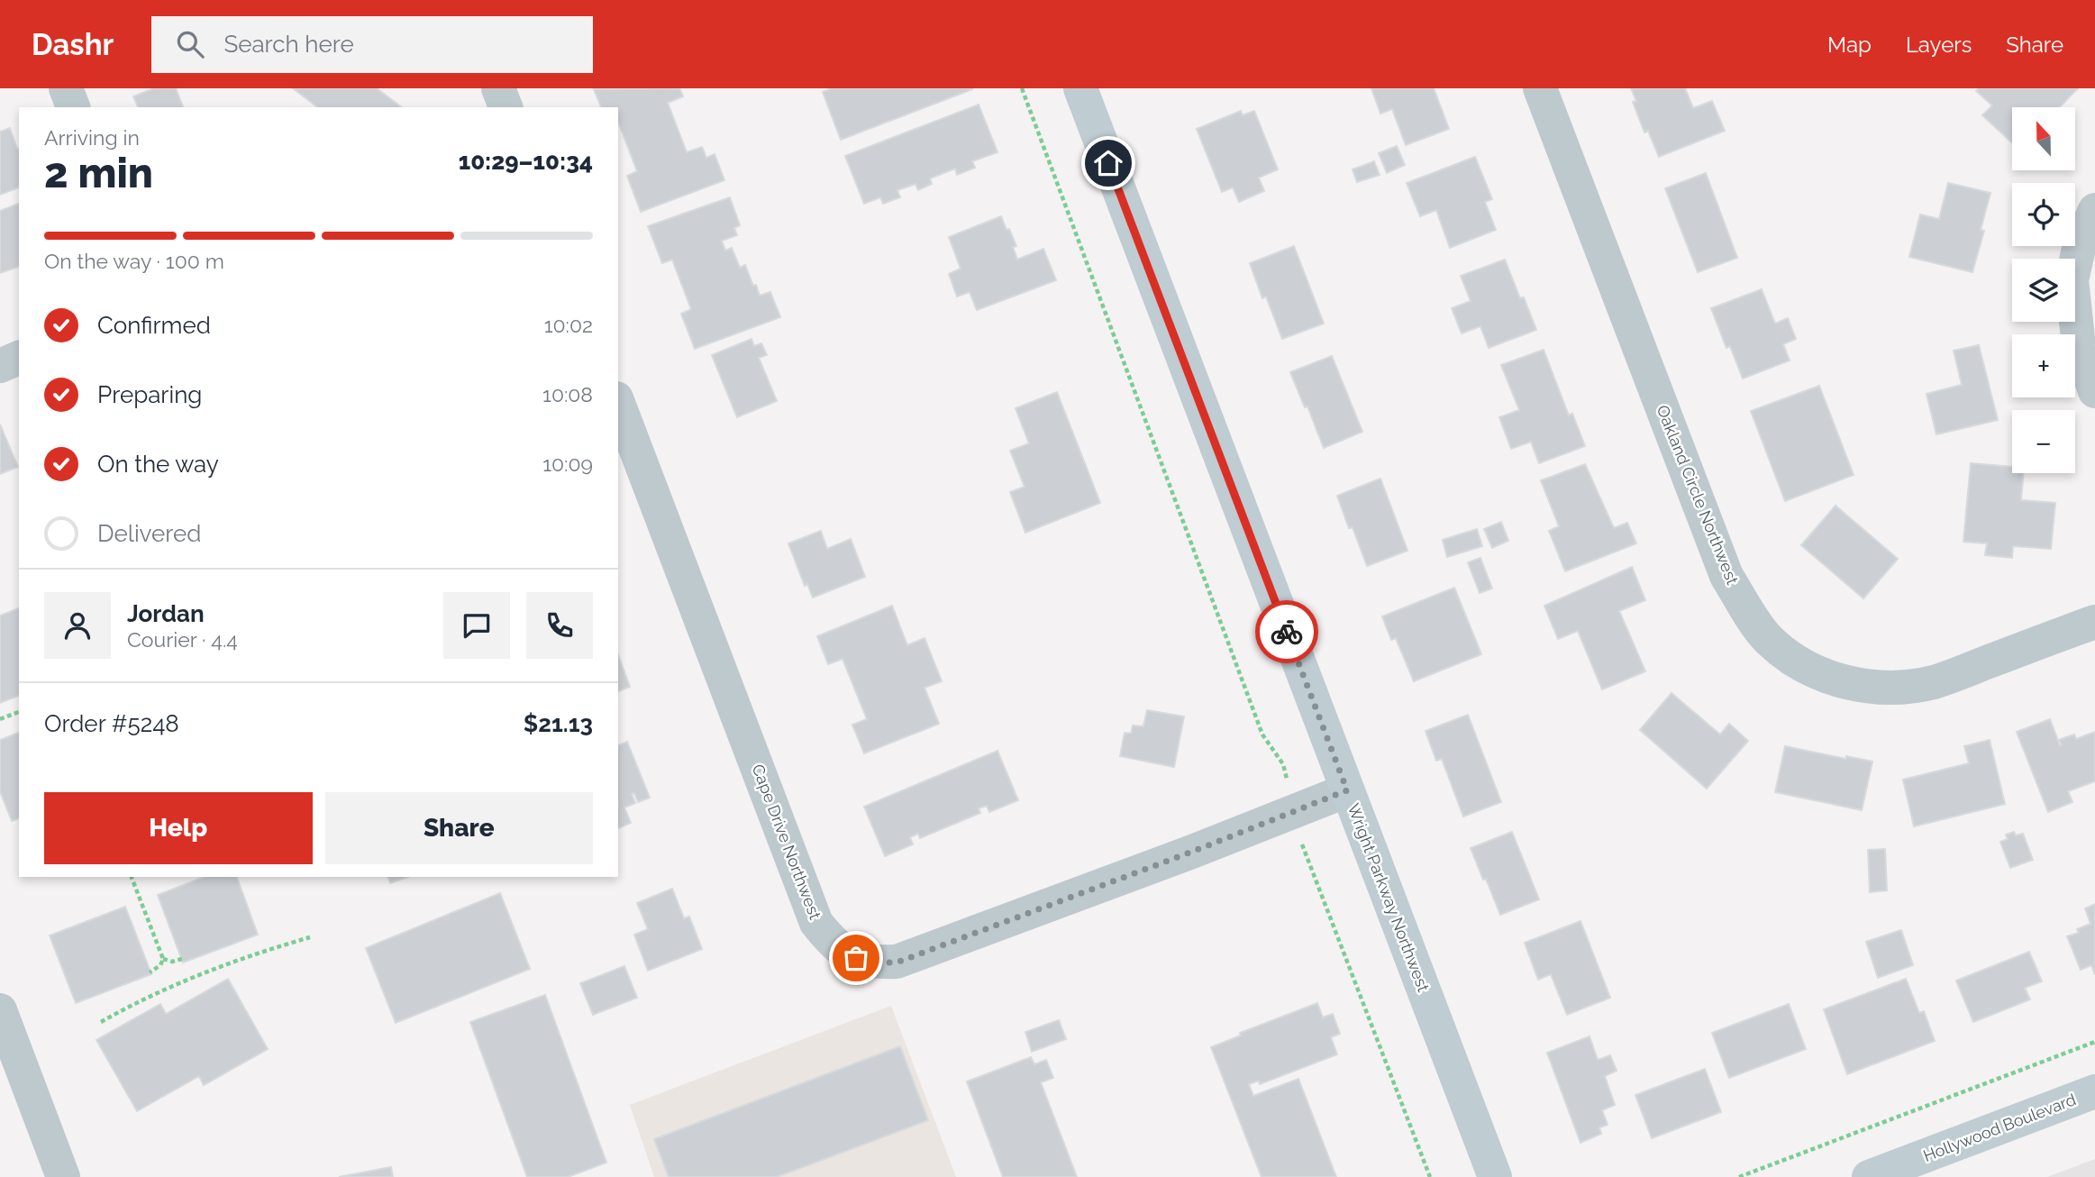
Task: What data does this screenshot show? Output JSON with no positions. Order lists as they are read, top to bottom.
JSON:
{
  "streets": {
    "street": [
      "Oakland Circle Northwest",
      "Cape Drive Northwest",
      "Wright Parkway Northwest",
      "Hollywood Boulevard"
    ]
  },
  "crossings": [
    ["Cape Drive Northwest", "Wright Parkway Northwest"]
  ],
  "north": "top",
  "page": {
    "header": "Dashr",
    "search": "Search here",
    "nav": ["Map", "Layers", "Share"],
    "map_buttons": ["+", "−"],
    "heading": ["2 min", "Arriving in", "10:29–10:34"],
    "panel": [
      "Jordan",
      "Courier · 4.4",
      "Order #5248",
      "$21.13"
    ],
    "bar": "On the way · 100 m",
    "list": [
      ["Confirmed", "10:02"],
      ["Preparing", "10:08"],
      ["On the way", "10:09"],
      "Delivered"
    ],
    "buttons": ["Help", "Share"]
  }
}
